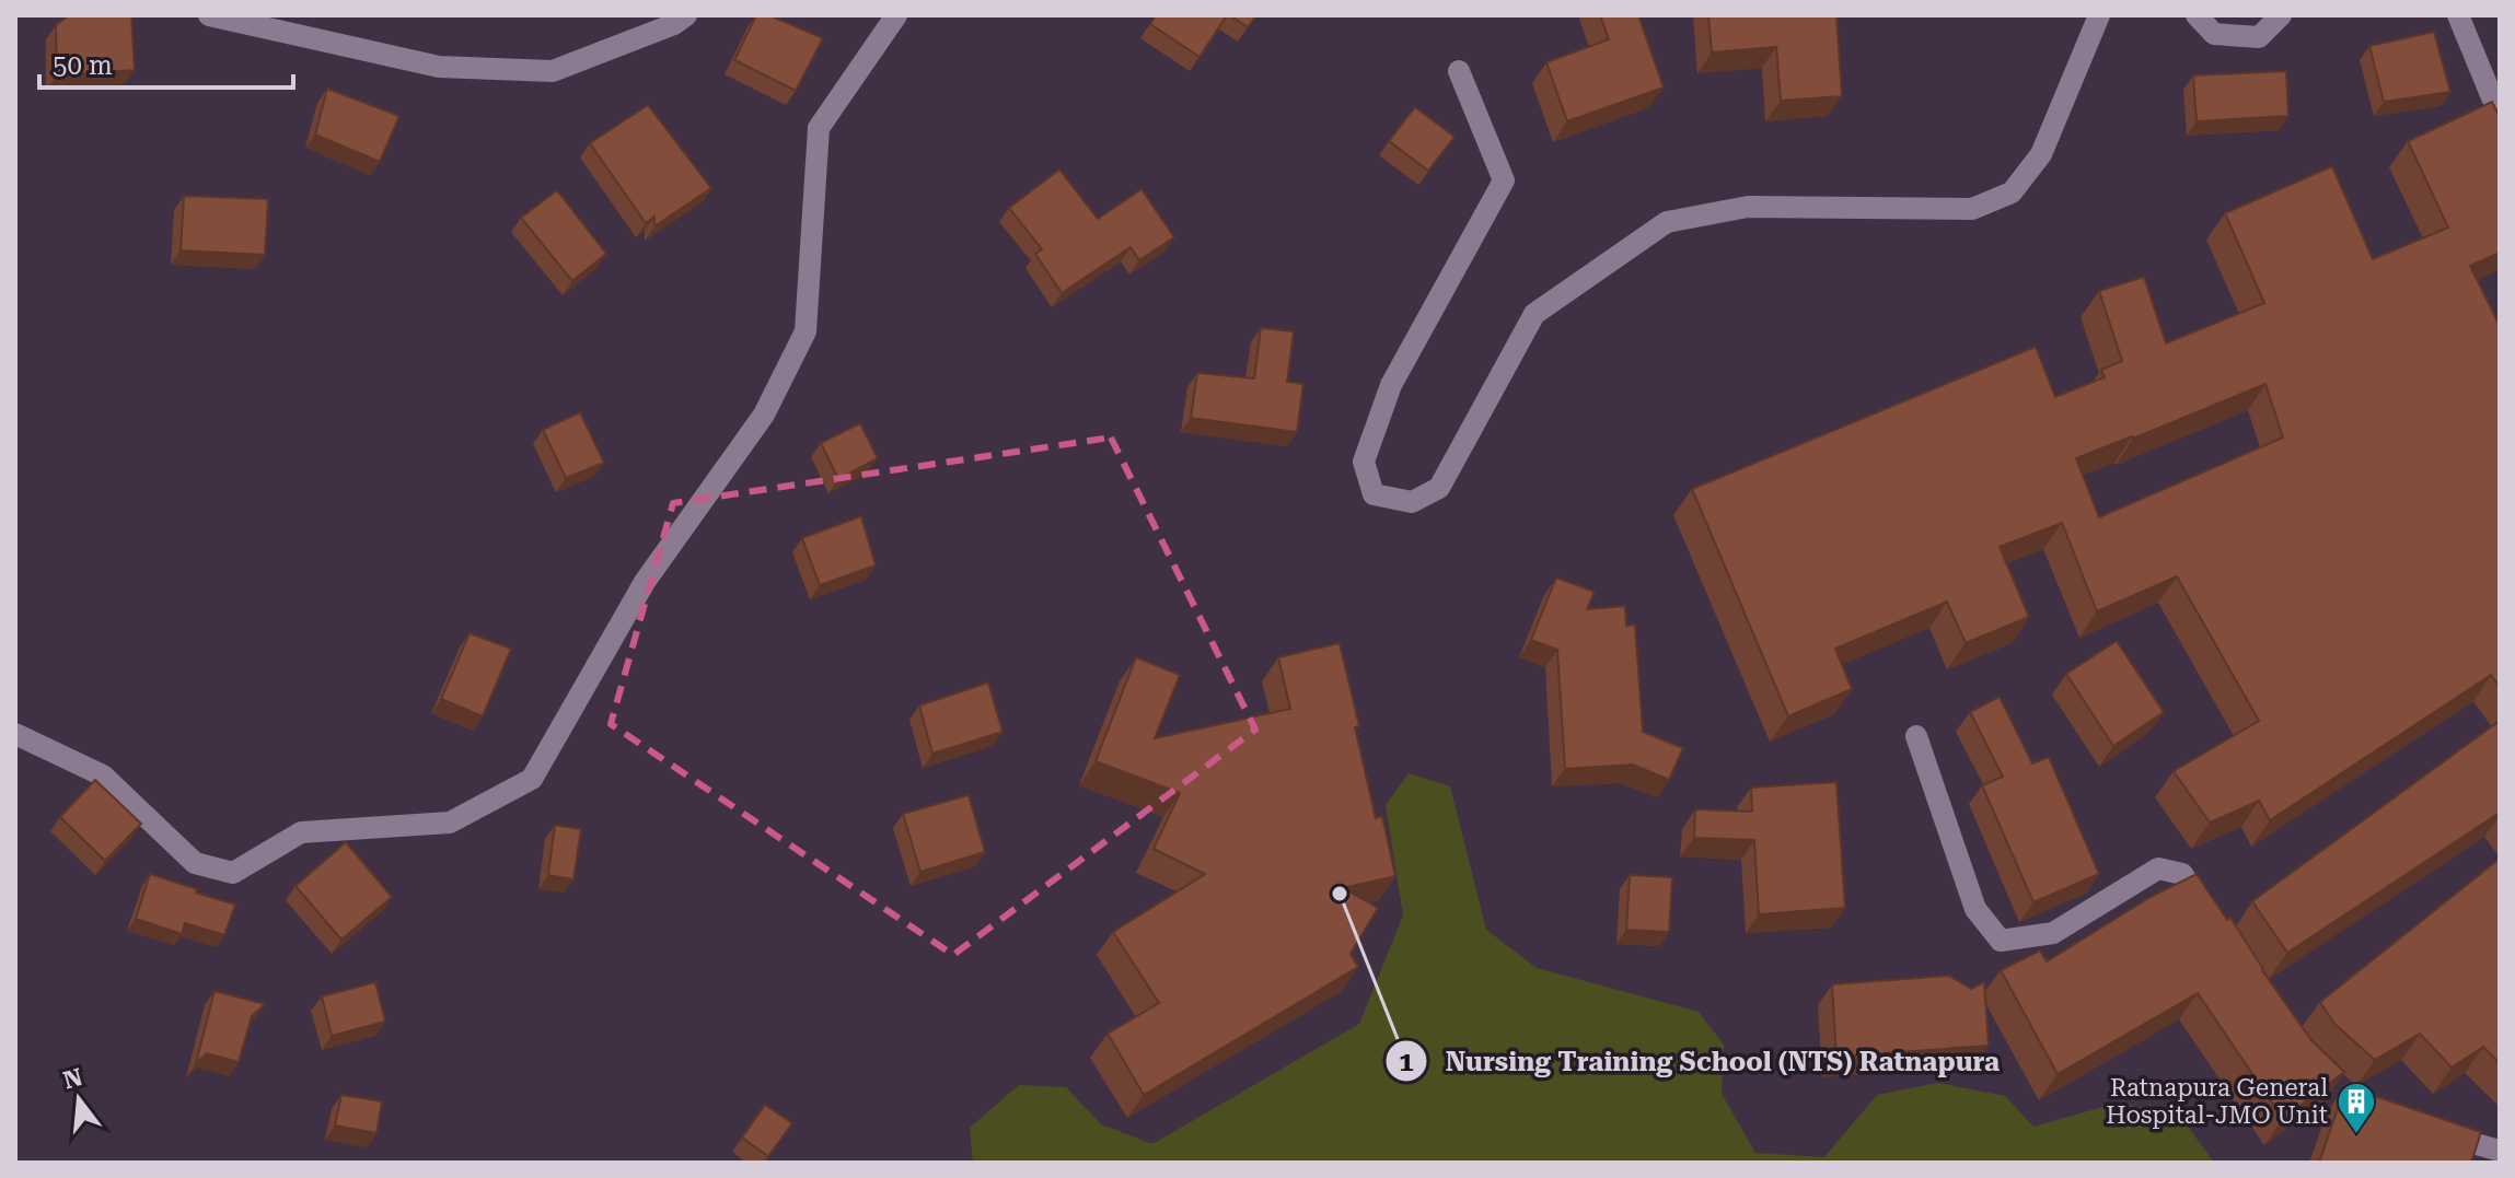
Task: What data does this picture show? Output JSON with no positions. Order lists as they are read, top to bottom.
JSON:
{
  "places": {
    "other": ["Nursing Training School (NTS) Ratnapura"],
    "building": ["Ratnapura General Hospital-JMO Unit"]
  },
  "scale_bar": "50 m",
  "north": "top"
}
